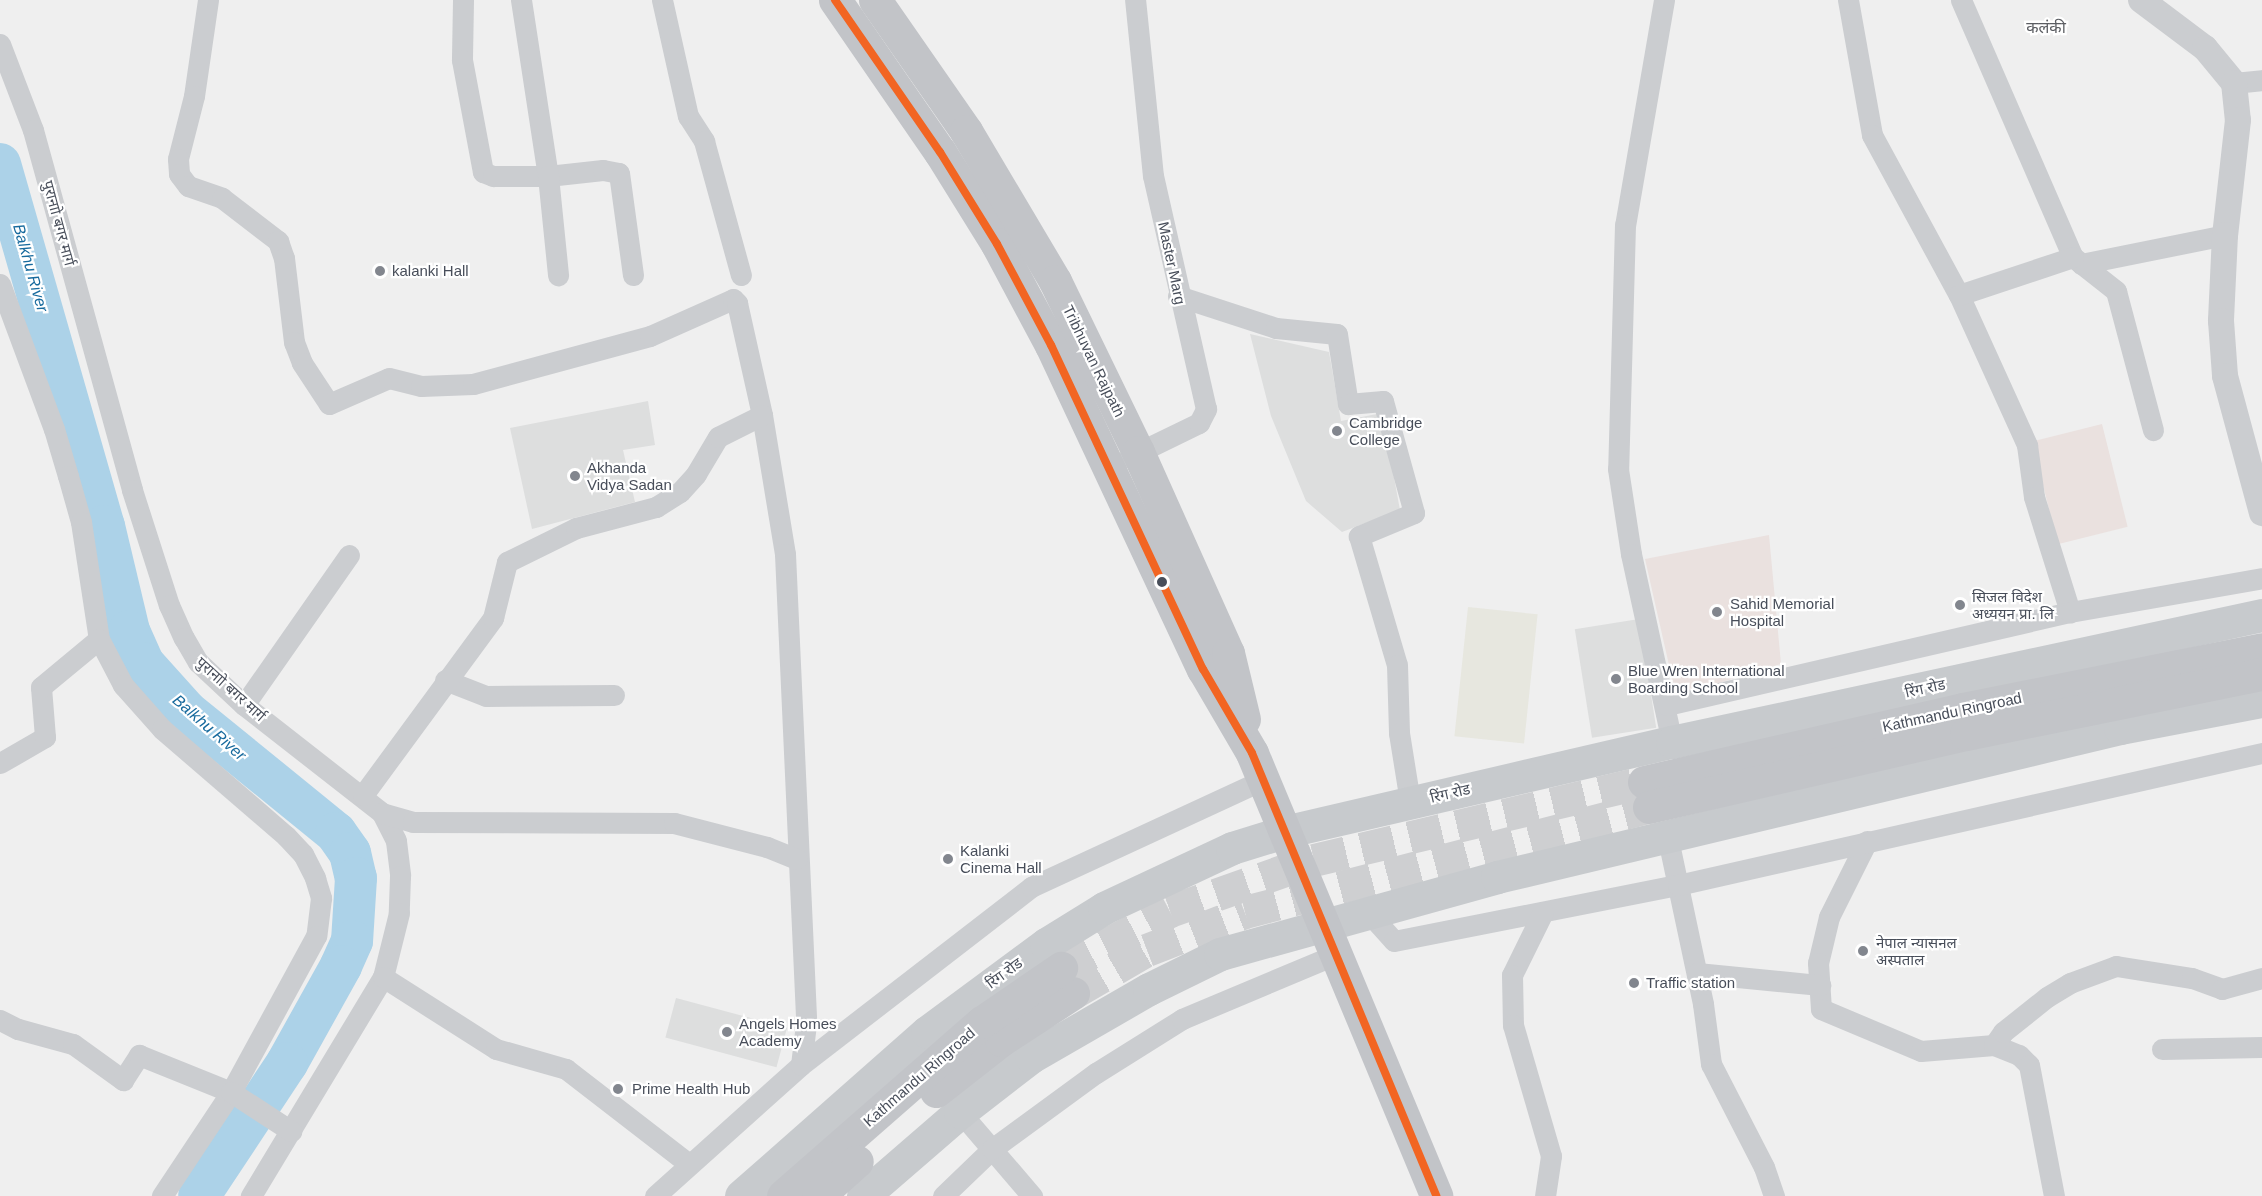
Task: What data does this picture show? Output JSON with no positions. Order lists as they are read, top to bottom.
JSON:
{
  "streets": {
    "highway": ["Tribhuvan Rajpath", "Kathmandu Ringroad"],
    "main road": ["रिंग रोड"],
    "street": ["पुरानाो बगर मार्ग", "Master Marg"]
  },
  "crossings": [
    ["Master Marg", "Tribhuvan Rajpath"],
    ["Tribhuvan Rajpath", "रिंग रोड"]
  ],
  "districts": ["कलंकी"],
  "water": ["Balkhu River"],
  "places": [
    "kalanki Hall",
    "Cambridge College",
    "Akhanda Vidya Sadan",
    "सिजल विदेश अध्ययन प्रा. लि",
    "Sahid Memorial Hospital",
    "Blue Wren International Boarding School",
    "Kalanki Cinema Hall",
    "नेपाल न्यासनल अस्पताल",
    "Traffic station",
    "Angels Homes Academy",
    "Prime Health Hub"
  ]
}
